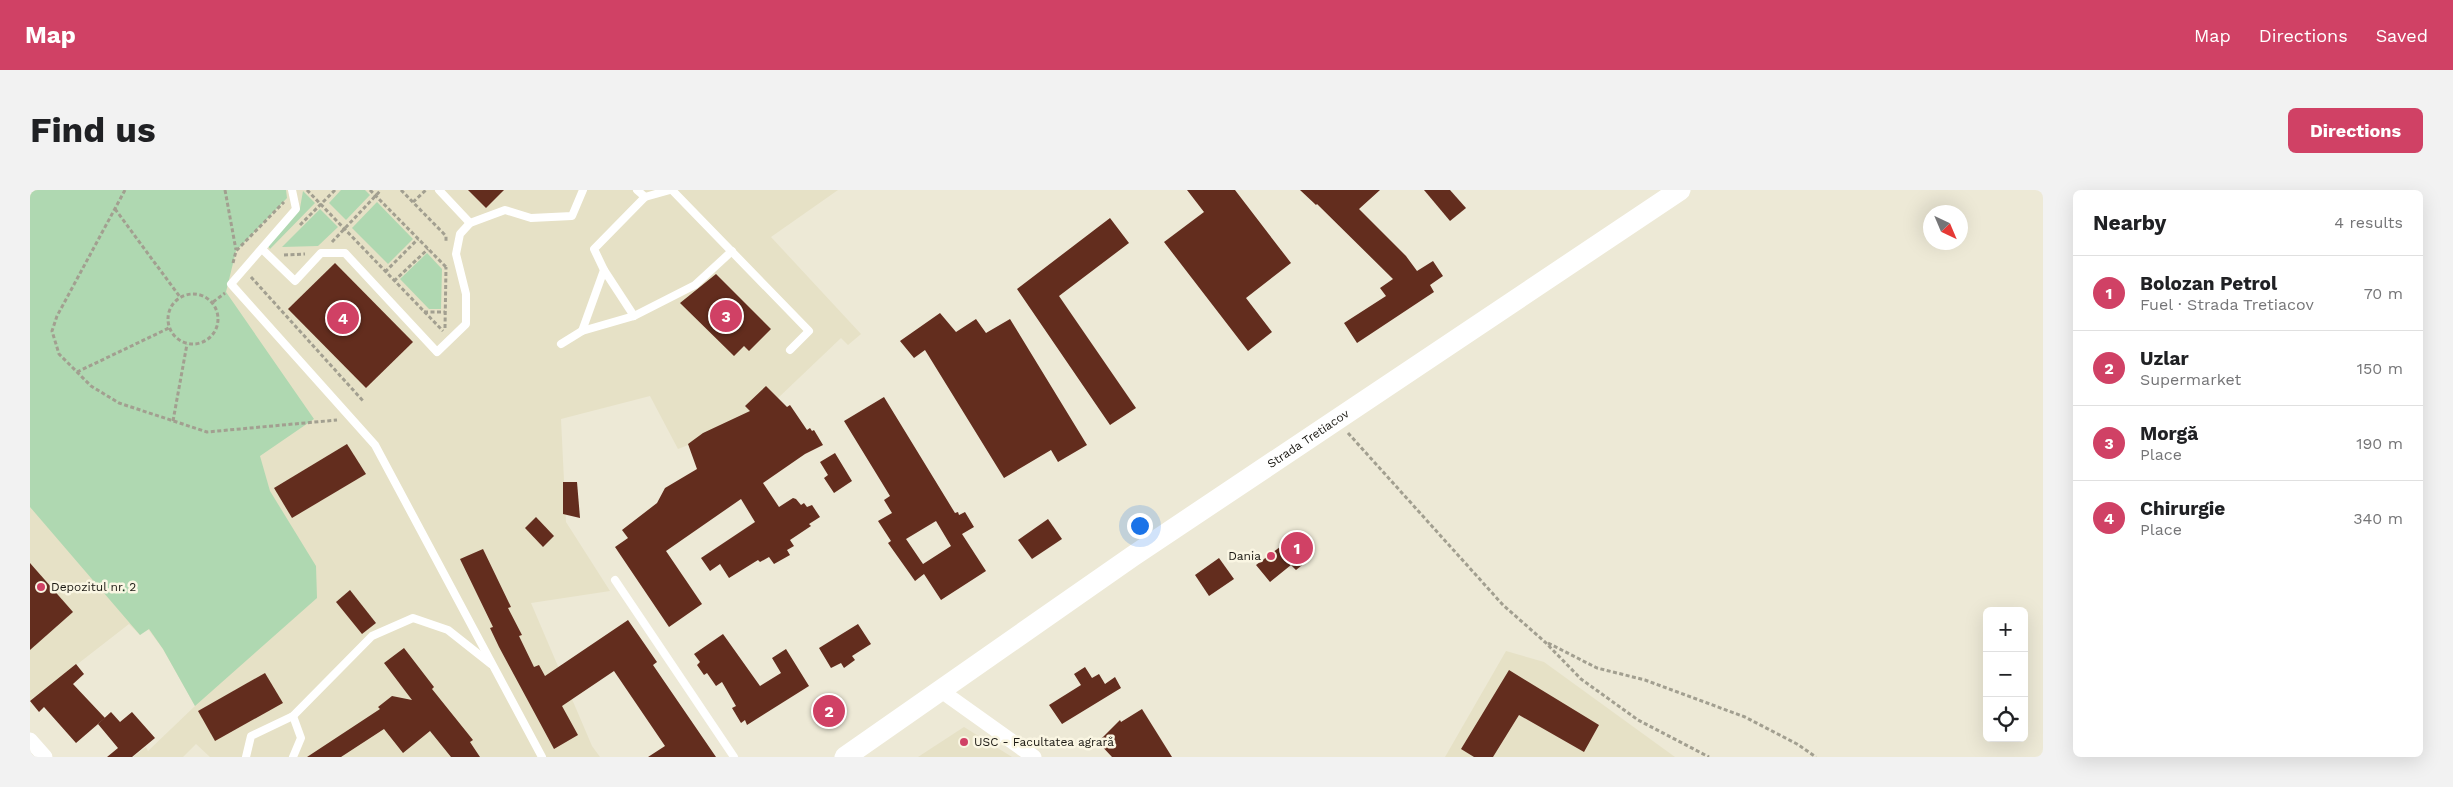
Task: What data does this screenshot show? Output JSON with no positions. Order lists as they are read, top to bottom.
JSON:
{
  "streets": {
    "street": ["Strada Tretiacov"]
  },
  "places": ["Dania", "Depozitul nr. 2", "USC - Facultatea agrară"],
  "north": "bottom right",
  "page": {
    "header": "Map",
    "nav": ["Map", "Directions", "Saved"],
    "buttons": "Directions",
    "title": "Find us",
    "heading": ["Nearby", "4 results"],
    "list": [
      {
        "mark": "1",
        "name": "Bolozan Petrol",
        "note": "Fuel · Strada Tretiacov",
        "value": "70 m"
      },
      {
        "mark": "2",
        "name": "Uzlar",
        "note": "Supermarket",
        "value": "150 m"
      },
      {
        "mark": "3",
        "name": "Morgă",
        "note": "Place",
        "value": "190 m"
      },
      {
        "mark": "4",
        "name": "Chirurgie",
        "note": "Place",
        "value": "340 m"
      }
    ],
    "pins": [
      "3",
      "4",
      "1",
      "2"
    ],
    "map_buttons": ["+", "−"]
  }
}
